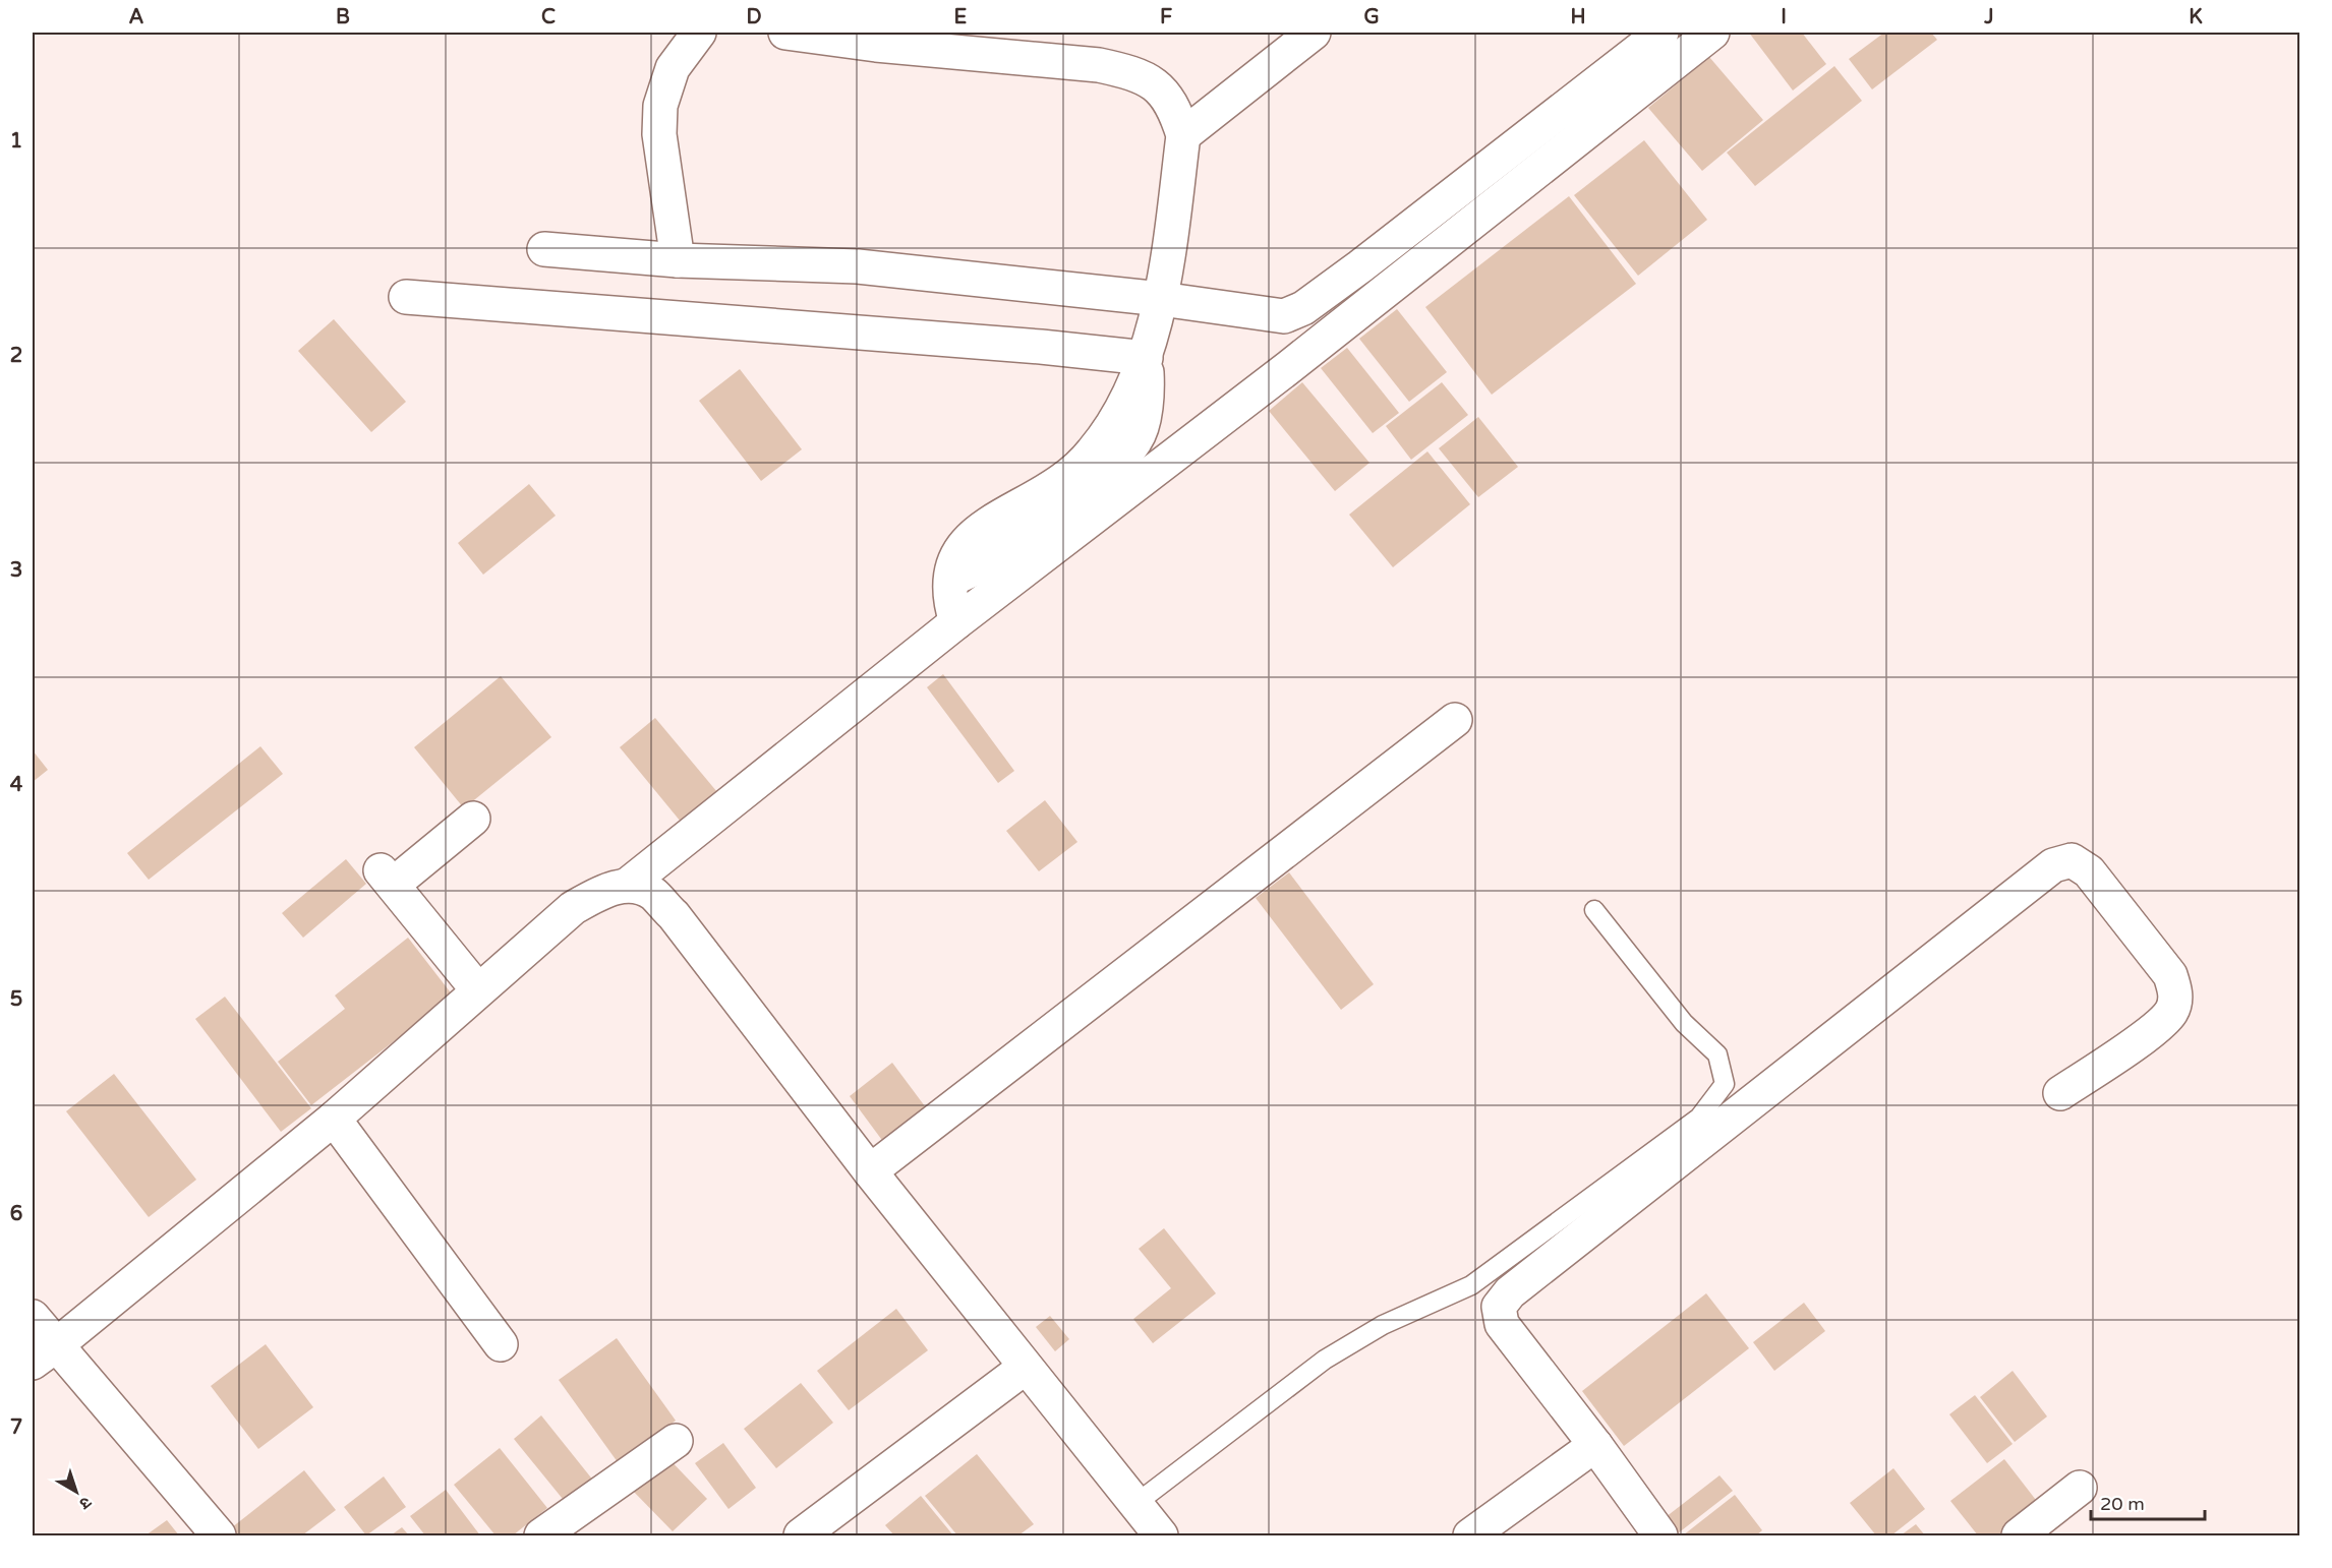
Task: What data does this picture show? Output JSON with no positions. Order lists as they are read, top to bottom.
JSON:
{
  "scale_bar": "20 m",
  "north": "bottom right",
  "grid": {
    "columns": [
      "A",
      "B",
      "C",
      "D",
      "E",
      "F",
      "G",
      "H",
      "I",
      "J",
      "K"
    ],
    "rows": [
      "1",
      "2",
      "3",
      "4",
      "5",
      "6",
      "7"
    ]
  }
}
